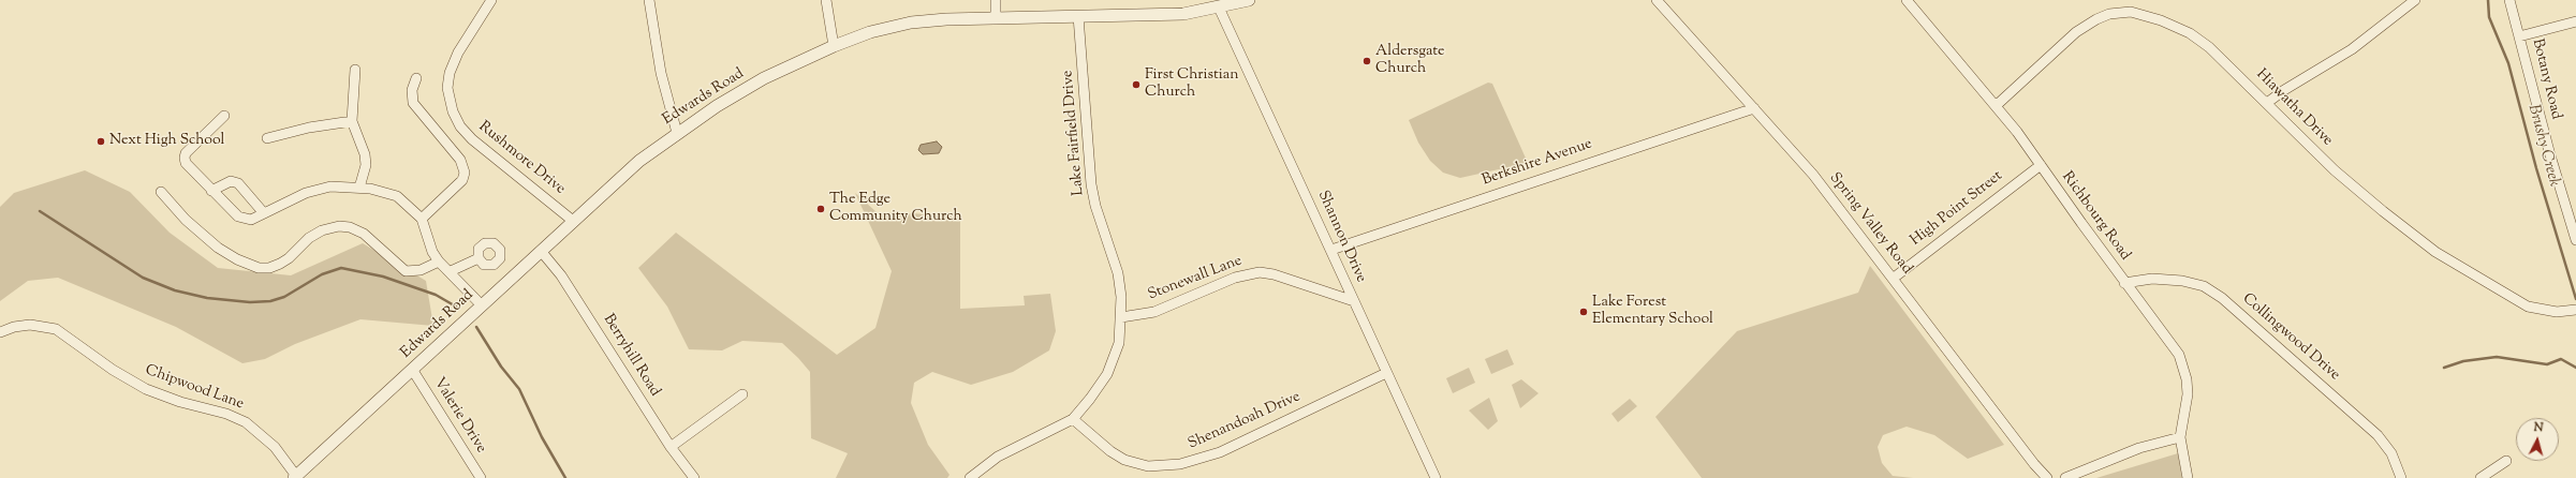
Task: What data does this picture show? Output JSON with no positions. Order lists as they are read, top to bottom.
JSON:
{
  "streets": {
    "street": [
      "Botany Road",
      "Edwards Road",
      "Hiawatha Drive",
      "Lake Fairfield Drive",
      "Rushmore Drive",
      "Berkshire Avenue",
      "High Point Street",
      "Richbourg Road",
      "Spring Valley Road",
      "Shannon Drive",
      "Stonewall Lane",
      "Collingwood Drive",
      "Berryhill Road",
      "Chipwood Lane",
      "Valerie Drive",
      "Shenandoah Drive"
    ]
  },
  "crossings": [
    ["Edwards Road", "Lake Fairfield Drive"],
    ["Edwards Road", "Rushmore Drive"],
    ["Edwards Road", "Shannon Drive"],
    ["Edwards Road", "Berryhill Road"],
    ["Edwards Road", "Chipwood Lane"],
    ["Edwards Road", "Valerie Drive"],
    ["Hiawatha Drive", "Richbourg Road"],
    ["Lake Fairfield Drive", "Stonewall Lane"],
    ["Lake Fairfield Drive", "Shenandoah Drive"],
    ["Berkshire Avenue", "Spring Valley Road"],
    ["Berkshire Avenue", "Shannon Drive"],
    ["High Point Street", "Richbourg Road"],
    ["High Point Street", "Spring Valley Road"],
    ["Richbourg Road", "Collingwood Drive"],
    ["Shannon Drive", "Stonewall Lane"],
    ["Shannon Drive", "Shenandoah Drive"]
  ],
  "water": ["Brushy Creek"],
  "places": [
    "Aldersgate Church",
    "First Christian Church",
    "Next High School",
    "The Edge Community Church",
    "Lake Forest Elementary School"
  ],
  "north": "top"
}
